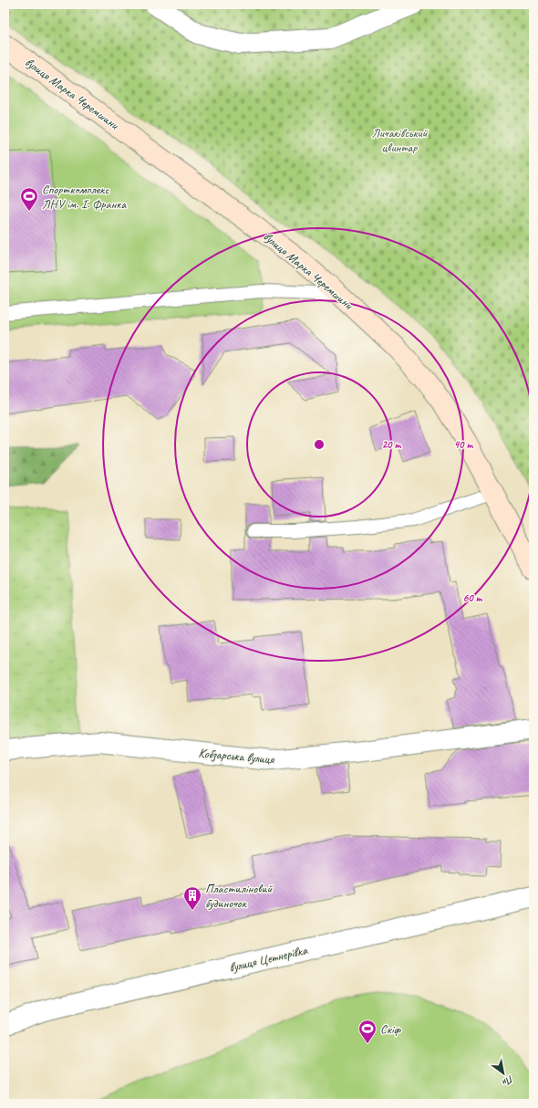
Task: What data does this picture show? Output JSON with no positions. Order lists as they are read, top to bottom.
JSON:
{
  "streets": {
    "street": ["вулиця Марка Черемшини", "Кобзарська вулиця", "вулиця Цетнерівка"]
  },
  "parks": ["Личаківський цвинтар"],
  "places": {
    "sports": ["Спорткомплекс ЛНУ ім. І. Франка", "Скіф"],
    "building": ["Пластиліновий будиночок"]
  },
  "north": "bottom right",
  "rings": ["20 m", "40 m", "60 m"]
}
